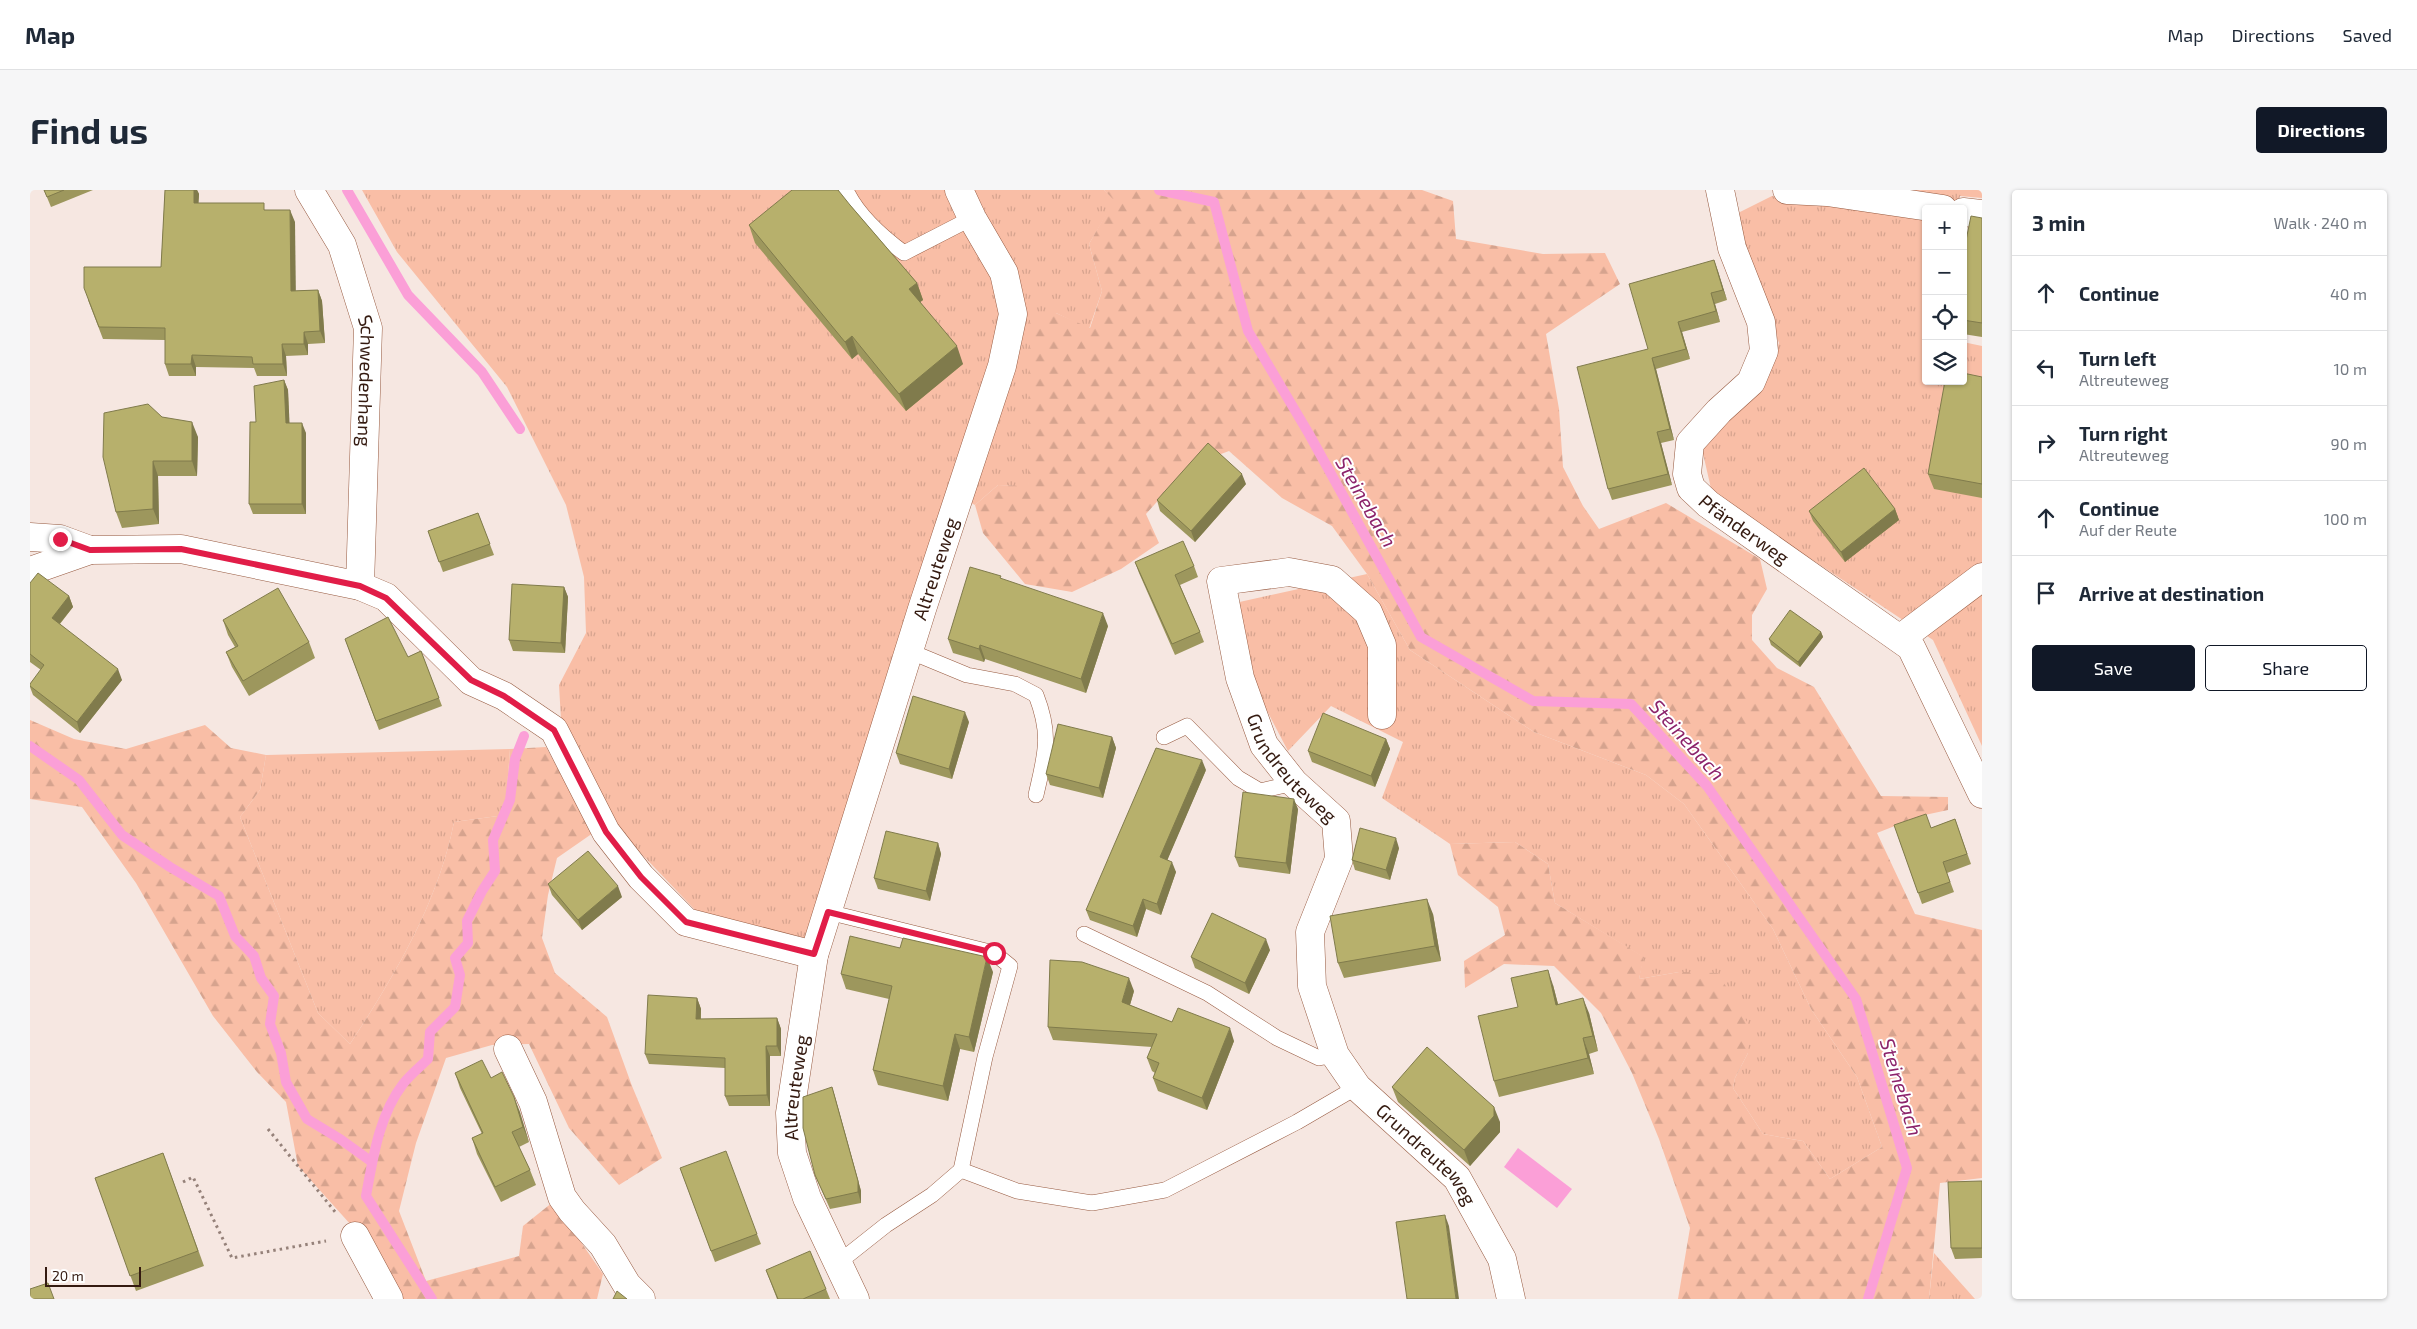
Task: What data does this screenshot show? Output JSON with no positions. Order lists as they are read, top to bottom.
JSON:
{
  "streets": {
    "street": [
      "Schwedenhang",
      "Pfänderweg",
      "Altreuteweg",
      "Grundreuteweg"
    ]
  },
  "water": ["Steinebach"],
  "scale_bar": "20 m",
  "page": {
    "header": "Map",
    "nav": ["Map", "Directions", "Saved"],
    "buttons": [
      "Directions",
      ["Save", "Share"]
    ],
    "title": "Find us",
    "heading": ["3 min", "Walk · 240 m"],
    "map_buttons": ["+", "−"],
    "list": [
      ["Continue", "40 m"],
      ["Turn left", "Altreuteweg", "10 m"],
      ["Turn right", "Altreuteweg", "90 m"],
      ["Continue", "Auf der Reute", "100 m"],
      "Arrive at destination"
    ],
    "scale": "20 m"
  }
}
